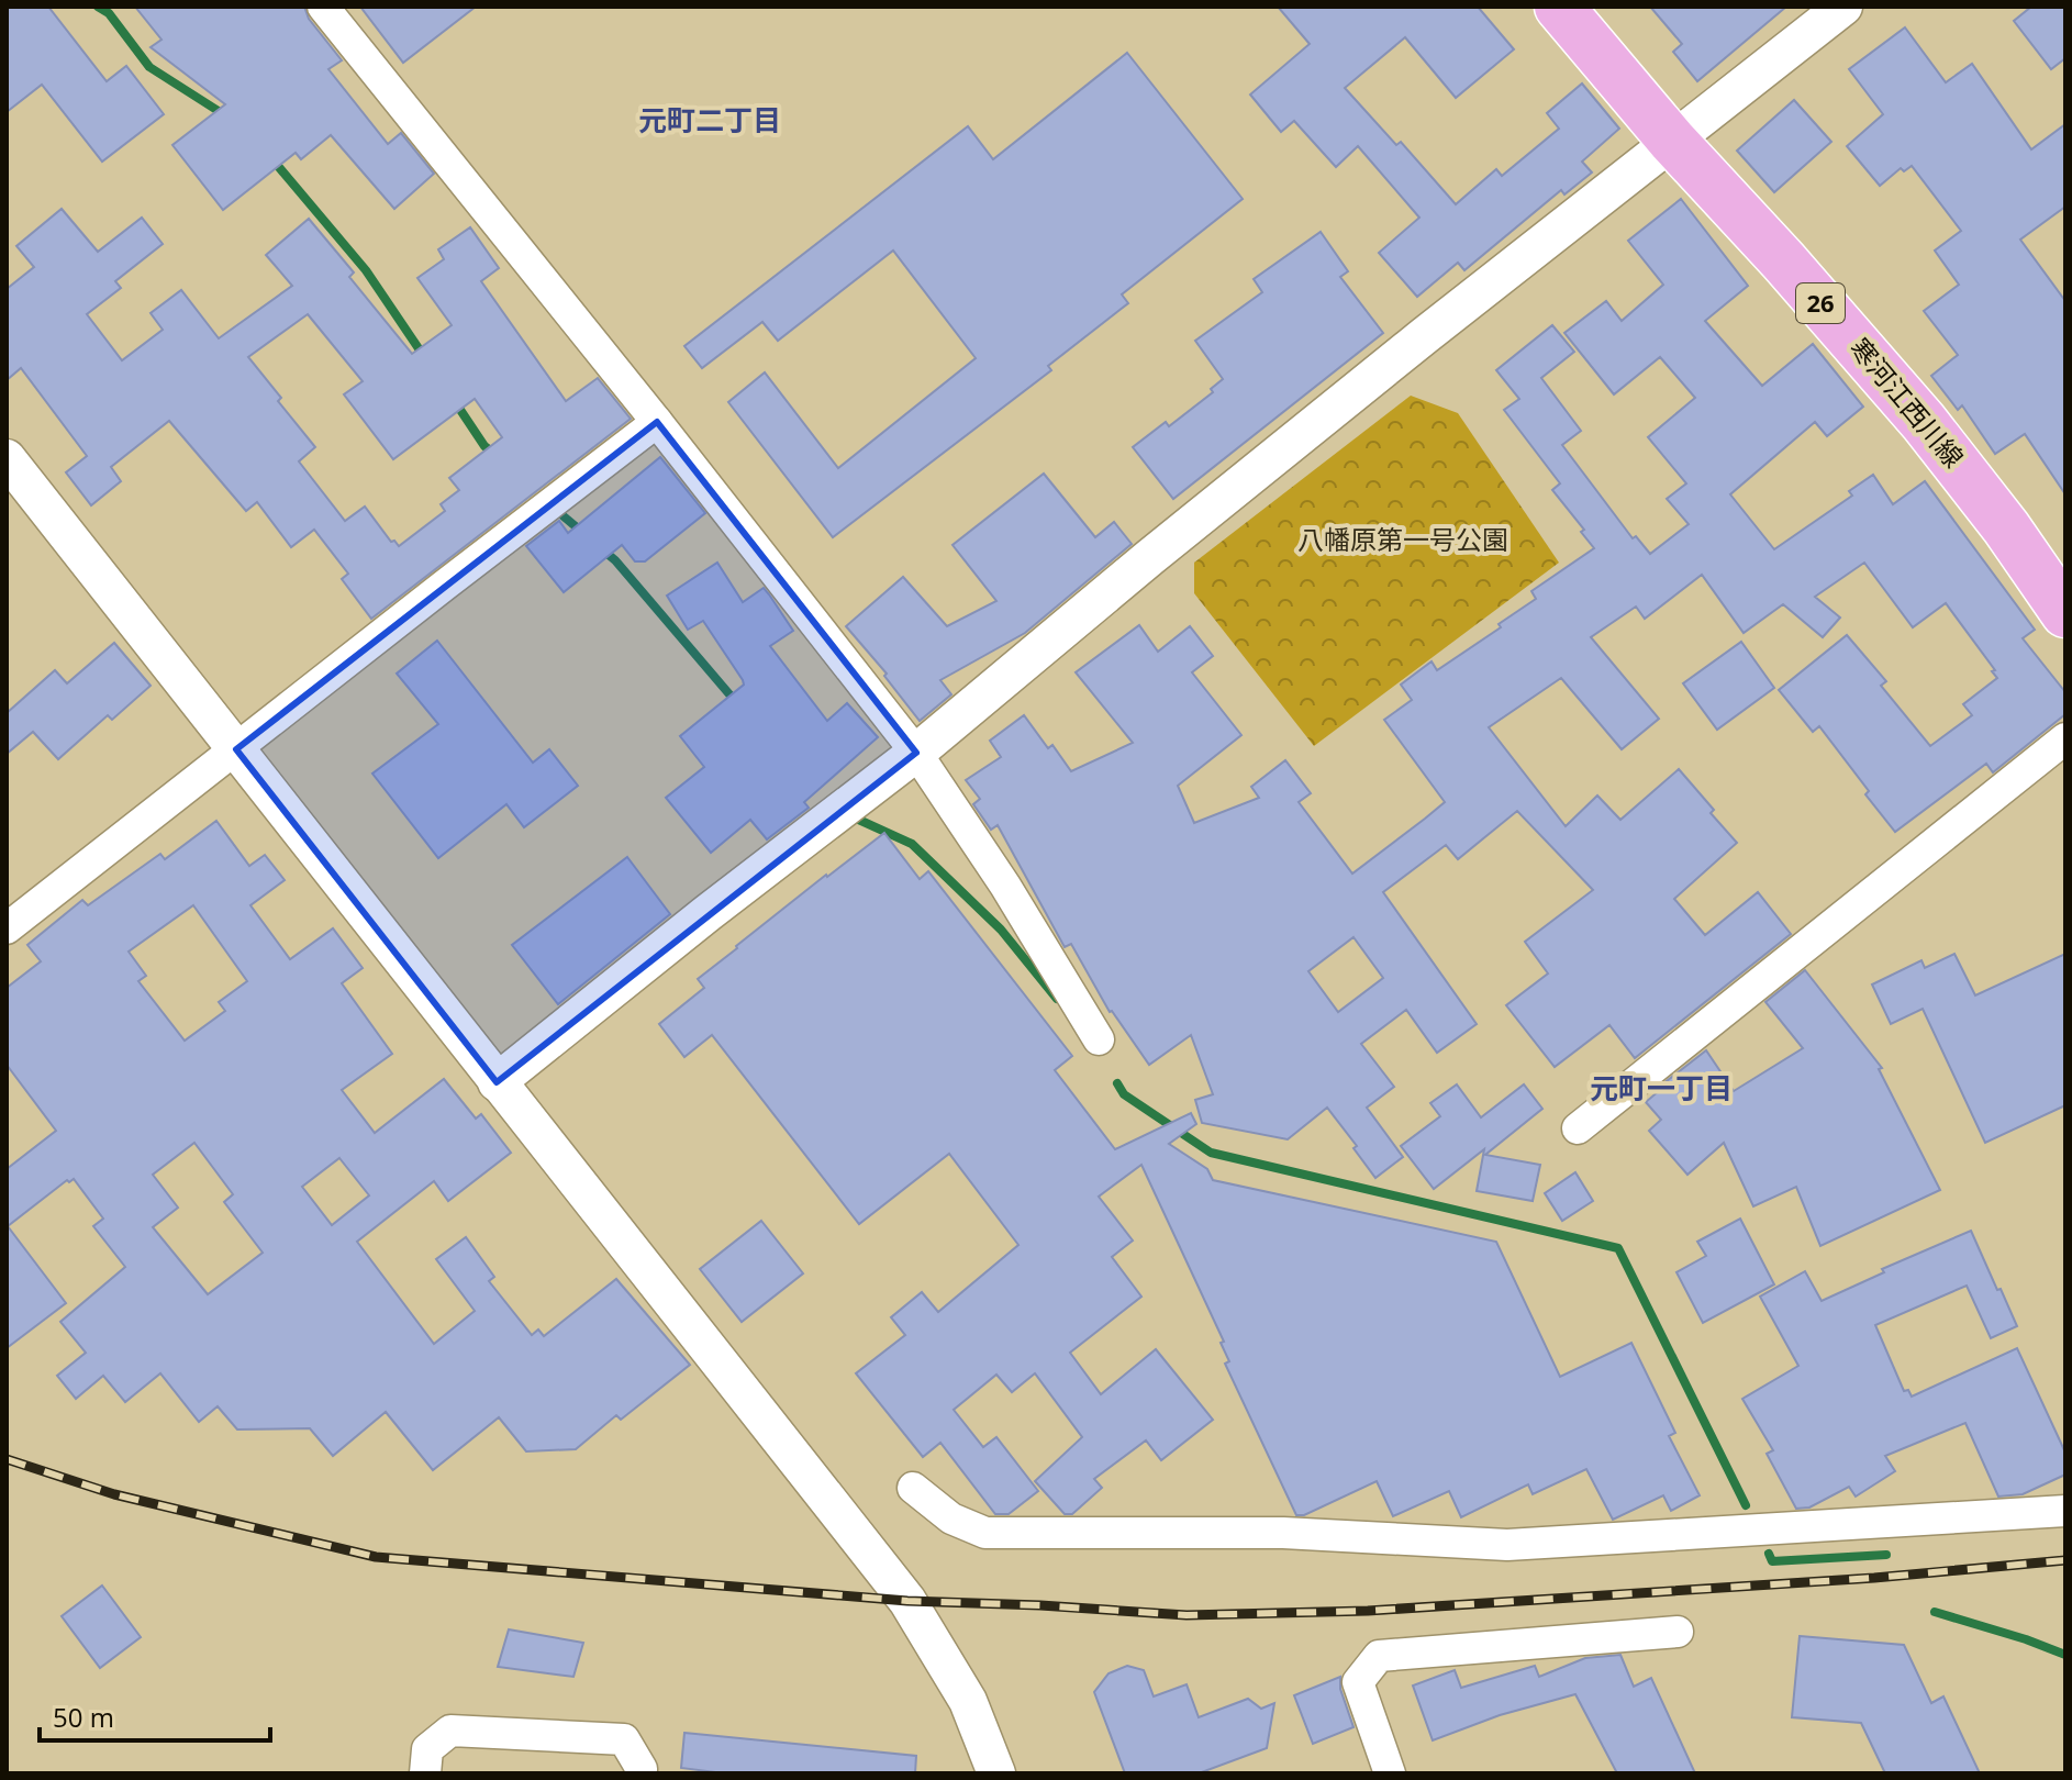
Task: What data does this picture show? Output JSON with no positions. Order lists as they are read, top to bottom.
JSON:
{
  "streets": {
    "main road": ["26", "寒河江西川線"]
  },
  "districts": ["元町二丁目", "元町一丁目"],
  "parks": ["八幡原第一号公園"],
  "scale_bar": "50 m"
}
